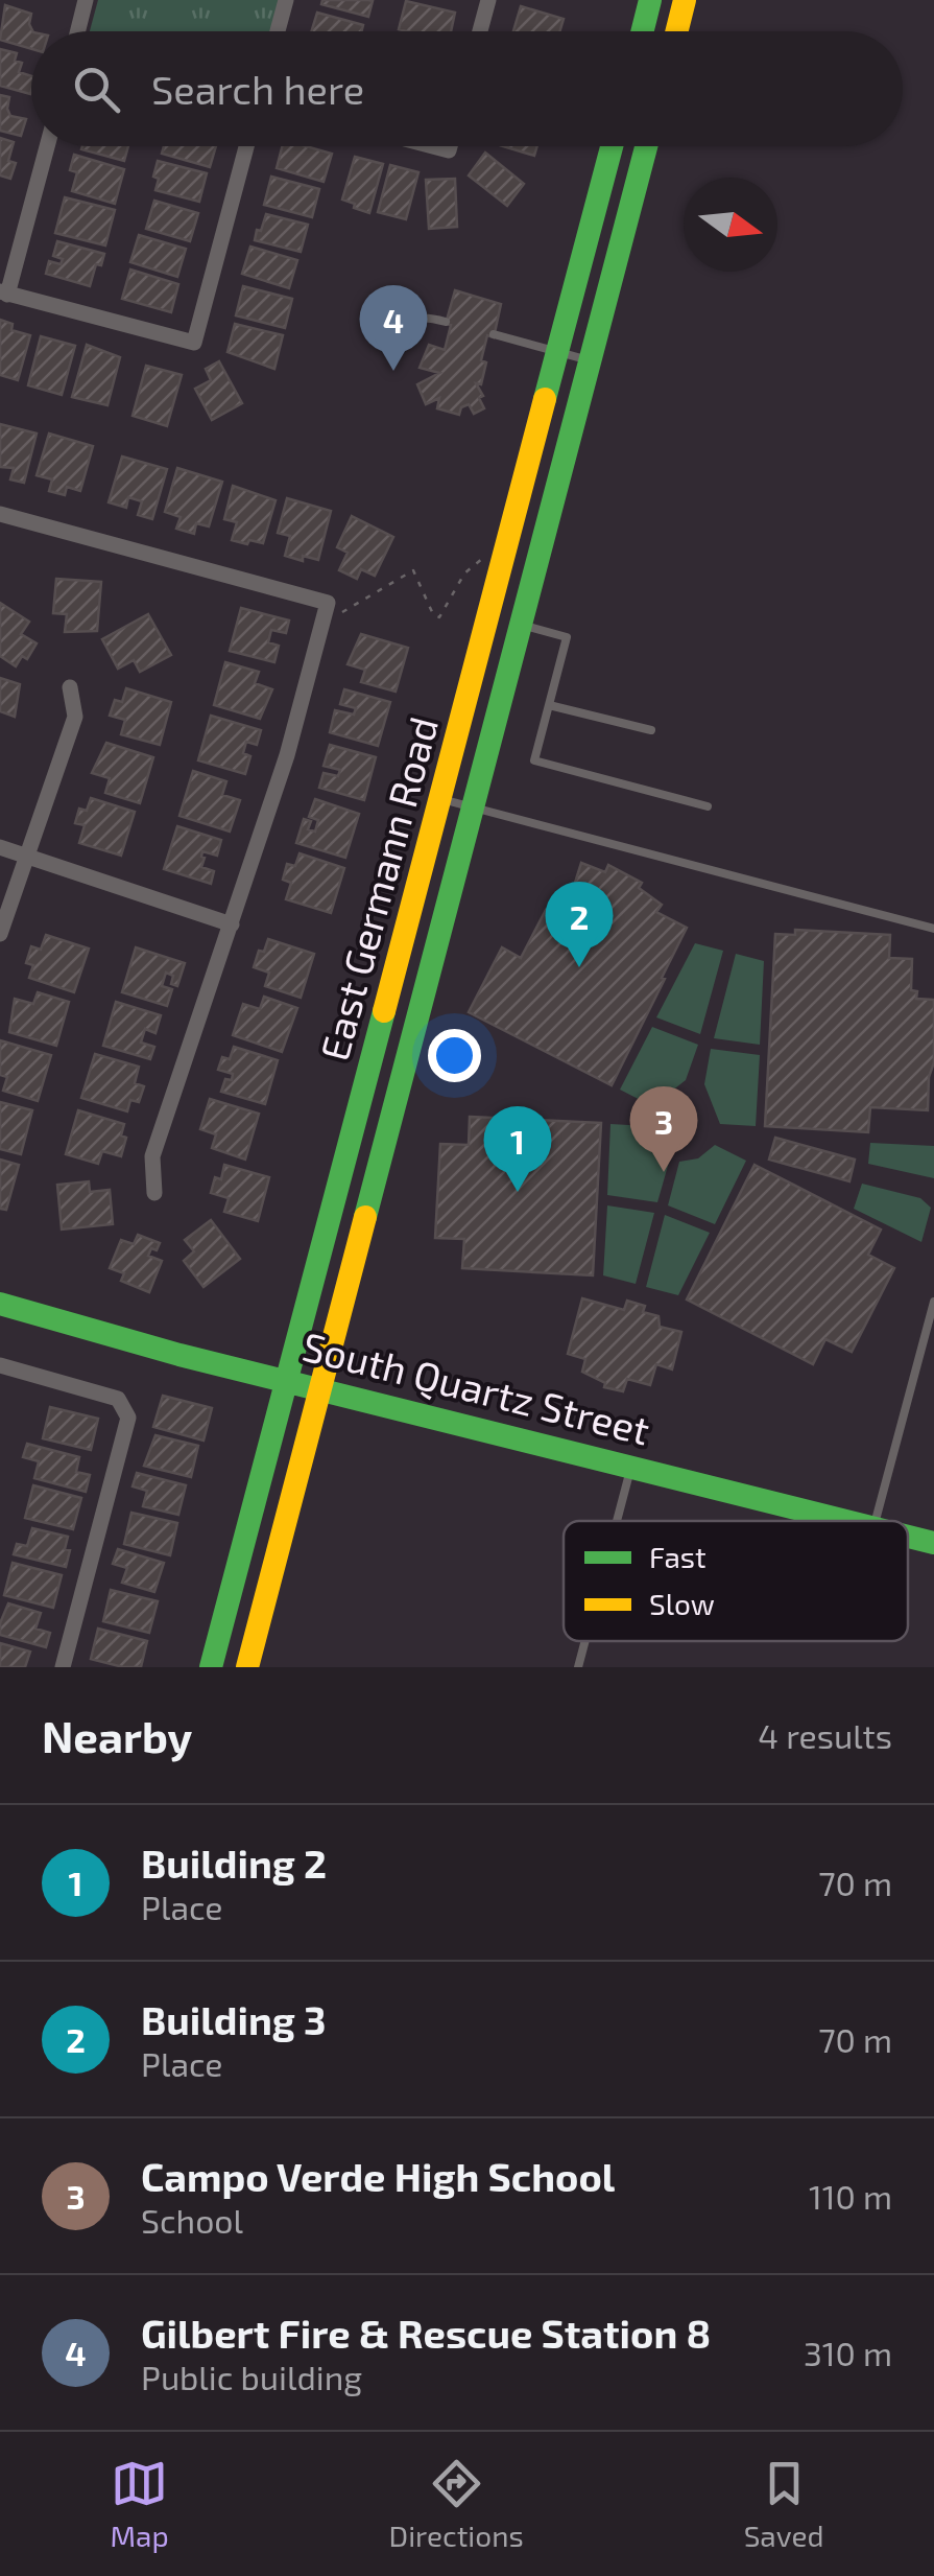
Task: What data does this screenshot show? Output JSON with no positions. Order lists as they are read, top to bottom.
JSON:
{
  "streets": {
    "main road": ["East Germann Road", "South Quartz Street"]
  },
  "crossings": [
    ["East Germann Road", "South Quartz Street"]
  ],
  "legend": ["Fast", "Slow"],
  "north": "right",
  "page": {
    "search": "Search here",
    "pins": [
      "4",
      "2",
      "3",
      "1"
    ],
    "heading": ["Nearby", "4 results"],
    "list": [
      {
        "mark": "1",
        "name": "Building 2",
        "note": "Place",
        "value": "70 m"
      },
      {
        "mark": "2",
        "name": "Building 3",
        "note": "Place",
        "value": "70 m"
      },
      {
        "mark": "3",
        "name": "Campo Verde High School",
        "note": "School",
        "value": "110 m"
      },
      {
        "mark": "4",
        "name": "Gilbert Fire & Rescue Station 8",
        "note": "Public building",
        "value": "310 m"
      }
    ],
    "nav": ["Map", "Directions", "Saved"]
  }
}
